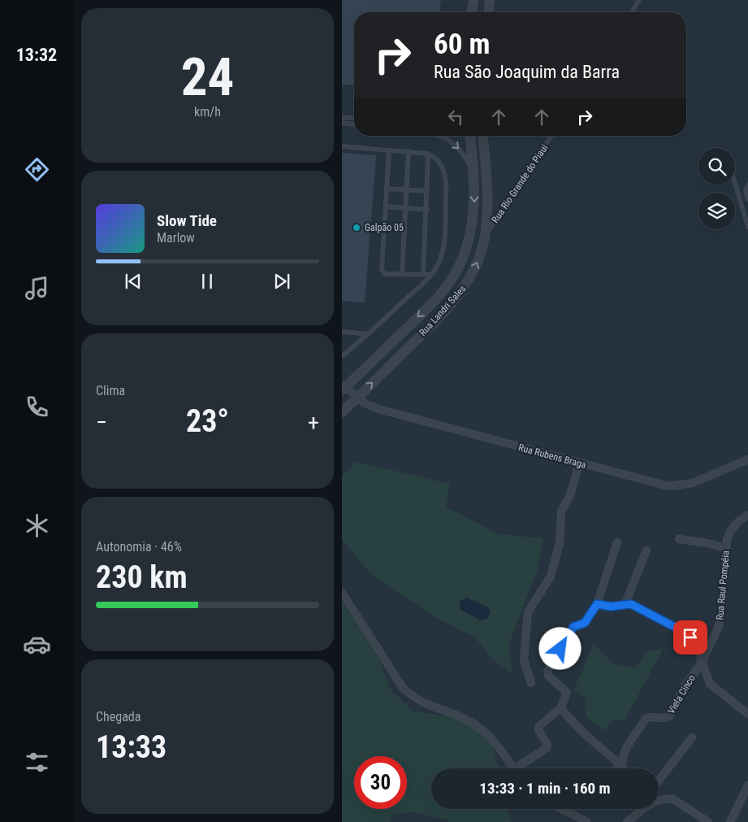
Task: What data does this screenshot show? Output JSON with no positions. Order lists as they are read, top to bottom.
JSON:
{
  "streets": {
    "street": [
      "Rua Landri Sales",
      "Rua Rubens Braga",
      "Rua Raul Pompéia",
      "Viela Cinco"
    ],
    "lane": ["Rua Rio Grande do Piaui"]
  },
  "crossings": [
    ["Rua Rio Grande do Piaui", "Rua Landri Sales"],
    ["Rua Landri Sales", "Rua Rubens Braga"],
    ["Rua Raul Pompéia", "Viela Cinco"]
  ],
  "places": ["Galpão 05"],
  "page": {
    "tabs": "13:32",
    "tile": [
      ["24", "km/h"],
      "Clima",
      ["Autonomia · 46%", "230 km"],
      ["Chegada", "13:33"]
    ],
    "turn": ["60 m", "Rua São Joaquim da Barra"],
    "song": ["Slow Tide", "Marlow"],
    "heat": ["−", "23°", "+"],
    "limit": "30",
    "trip": "13:33 · 1 min · 160 m"
  }
}
